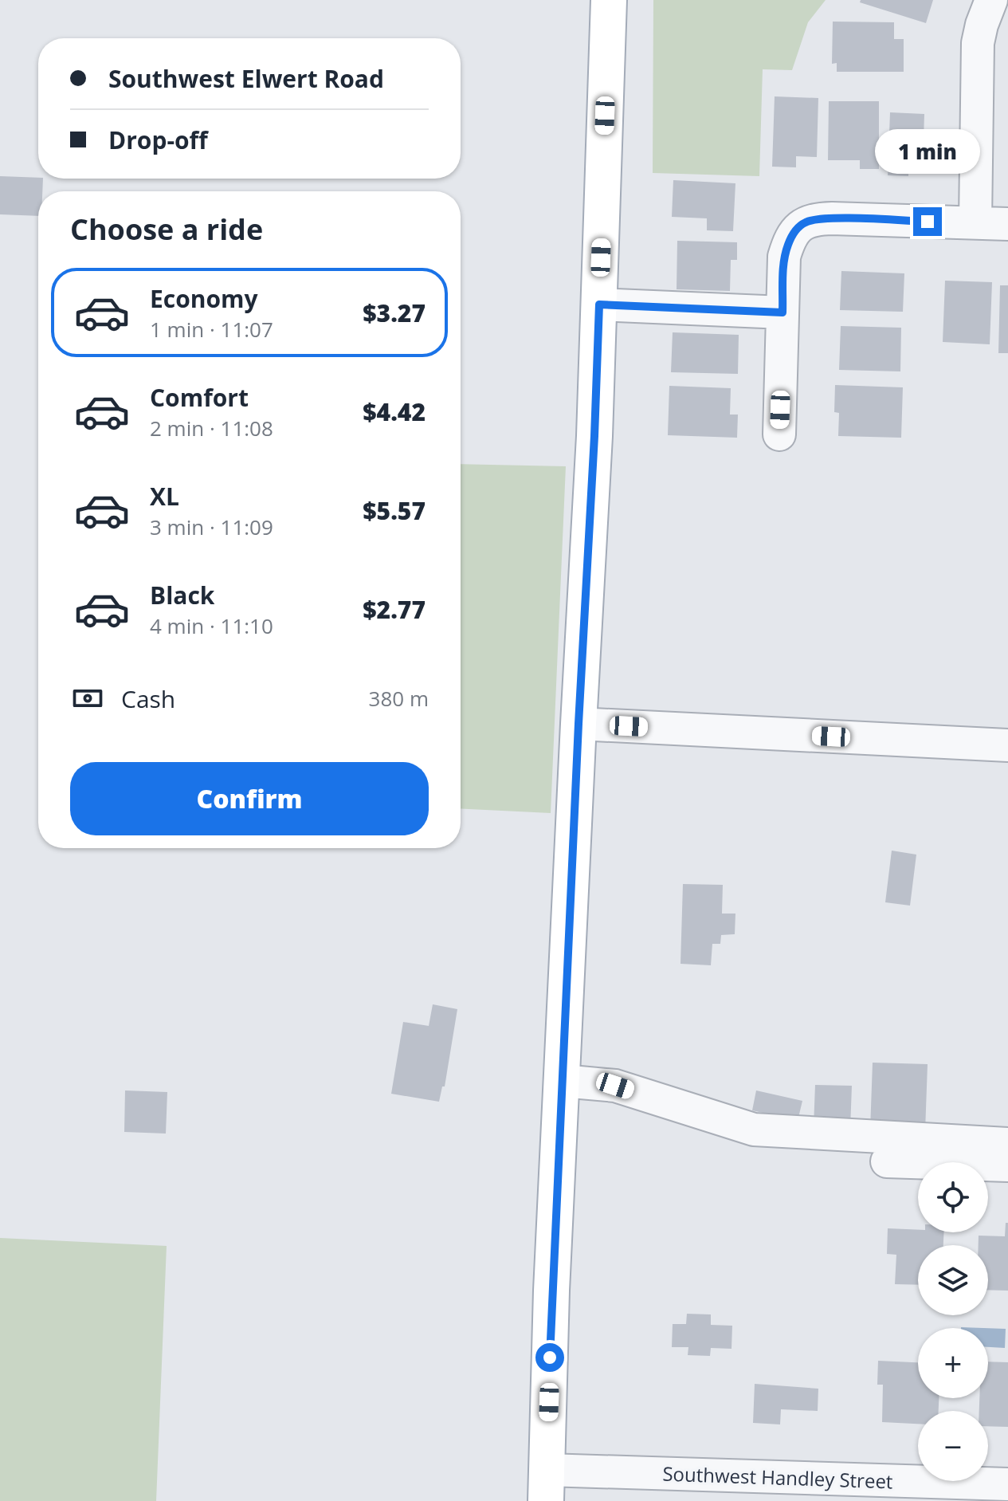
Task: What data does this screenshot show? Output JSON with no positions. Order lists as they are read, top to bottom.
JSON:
{
  "streets": {
    "street": ["Southwest Handley Street"]
  },
  "page": {
    "banner": ["Southwest Elwert Road", "Drop-off"],
    "bubble": "1 min",
    "heading": "Choose a ride",
    "list": [
      {
        "name": "Economy",
        "note": "1 min · 11:07",
        "value": "$3.27"
      },
      {
        "name": "Comfort",
        "note": "2 min · 11:08",
        "value": "$4.42"
      },
      {
        "name": "XL",
        "note": "3 min · 11:09",
        "value": "$5.57"
      },
      {
        "name": "Black",
        "note": "4 min · 11:10",
        "value": "$2.77"
      }
    ],
    "pay": ["Cash", "380 m"],
    "buttons": "Confirm",
    "map_buttons": ["+", "−"]
  }
}
